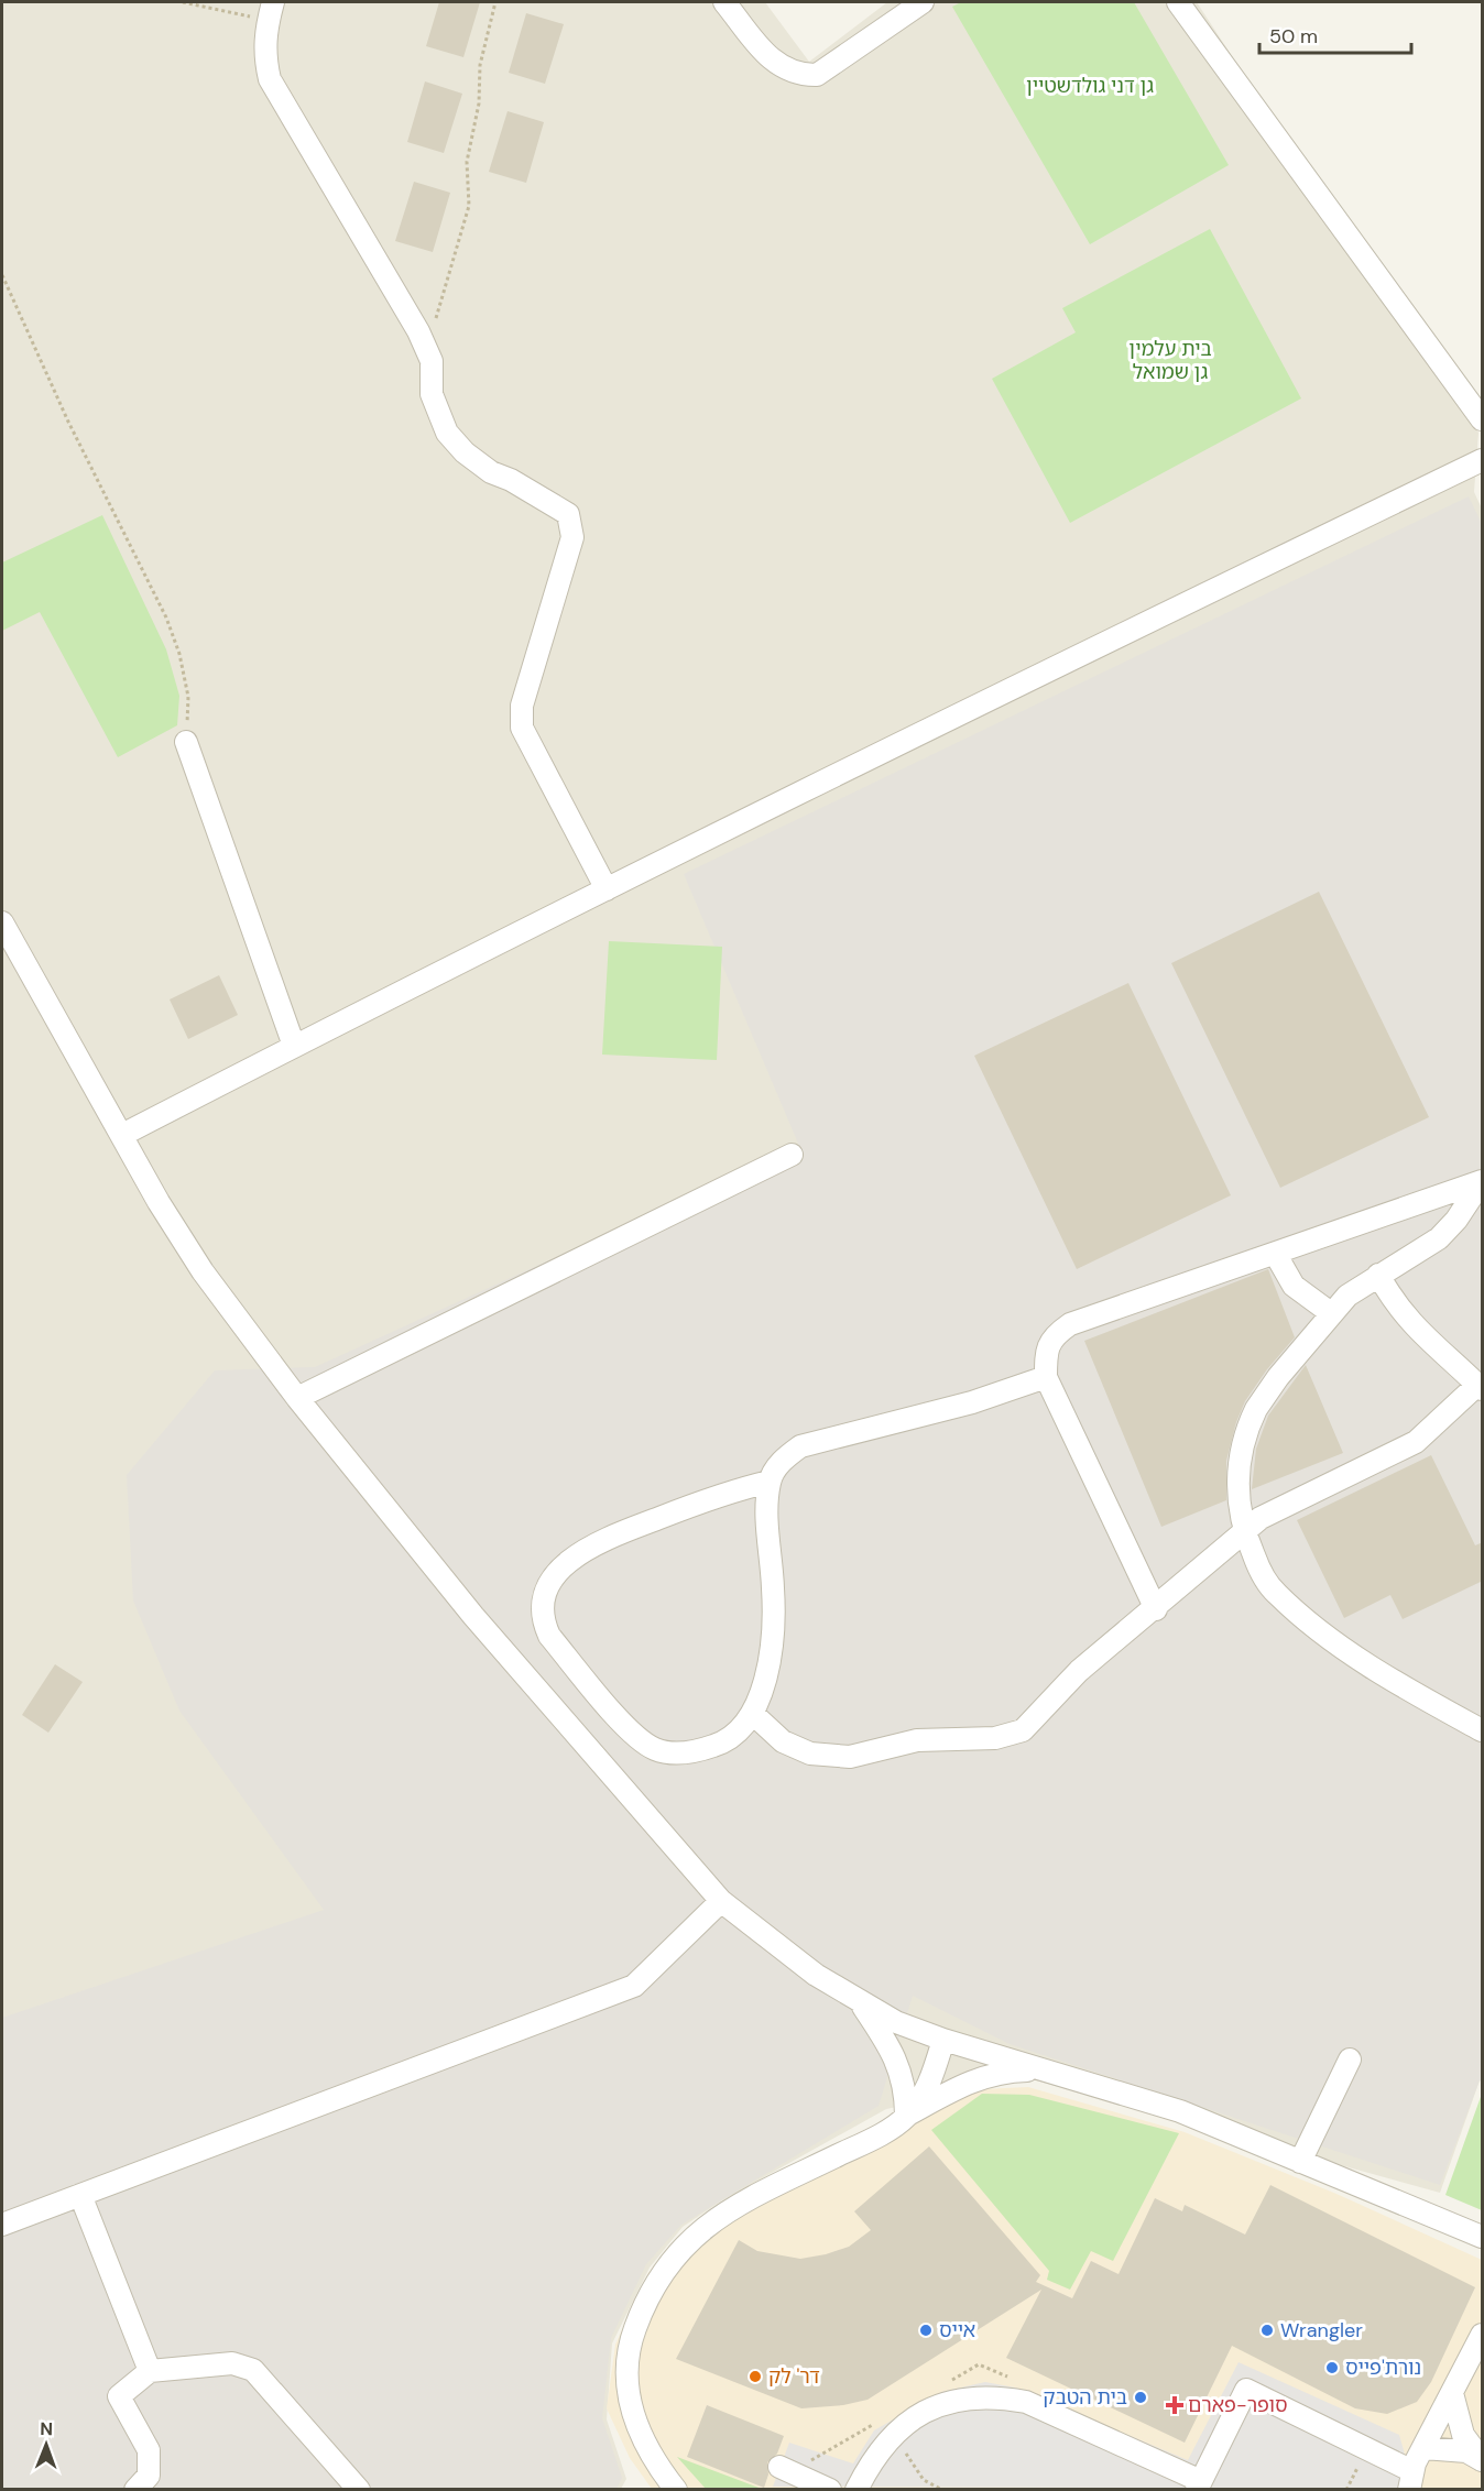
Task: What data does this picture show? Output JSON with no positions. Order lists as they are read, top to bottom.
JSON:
{
  "parks": ["גן דני גולדשטיין", "בית עלמין גן שמואל"],
  "places": {
    "other": [
      "אייס",
      "Wrangler",
      "נורת'פייס",
      "דר' לק",
      "בית הטבק"
    ],
    "health": ["סופר-פארם"]
  },
  "scale_bar": "50 m",
  "north": "top"
}
